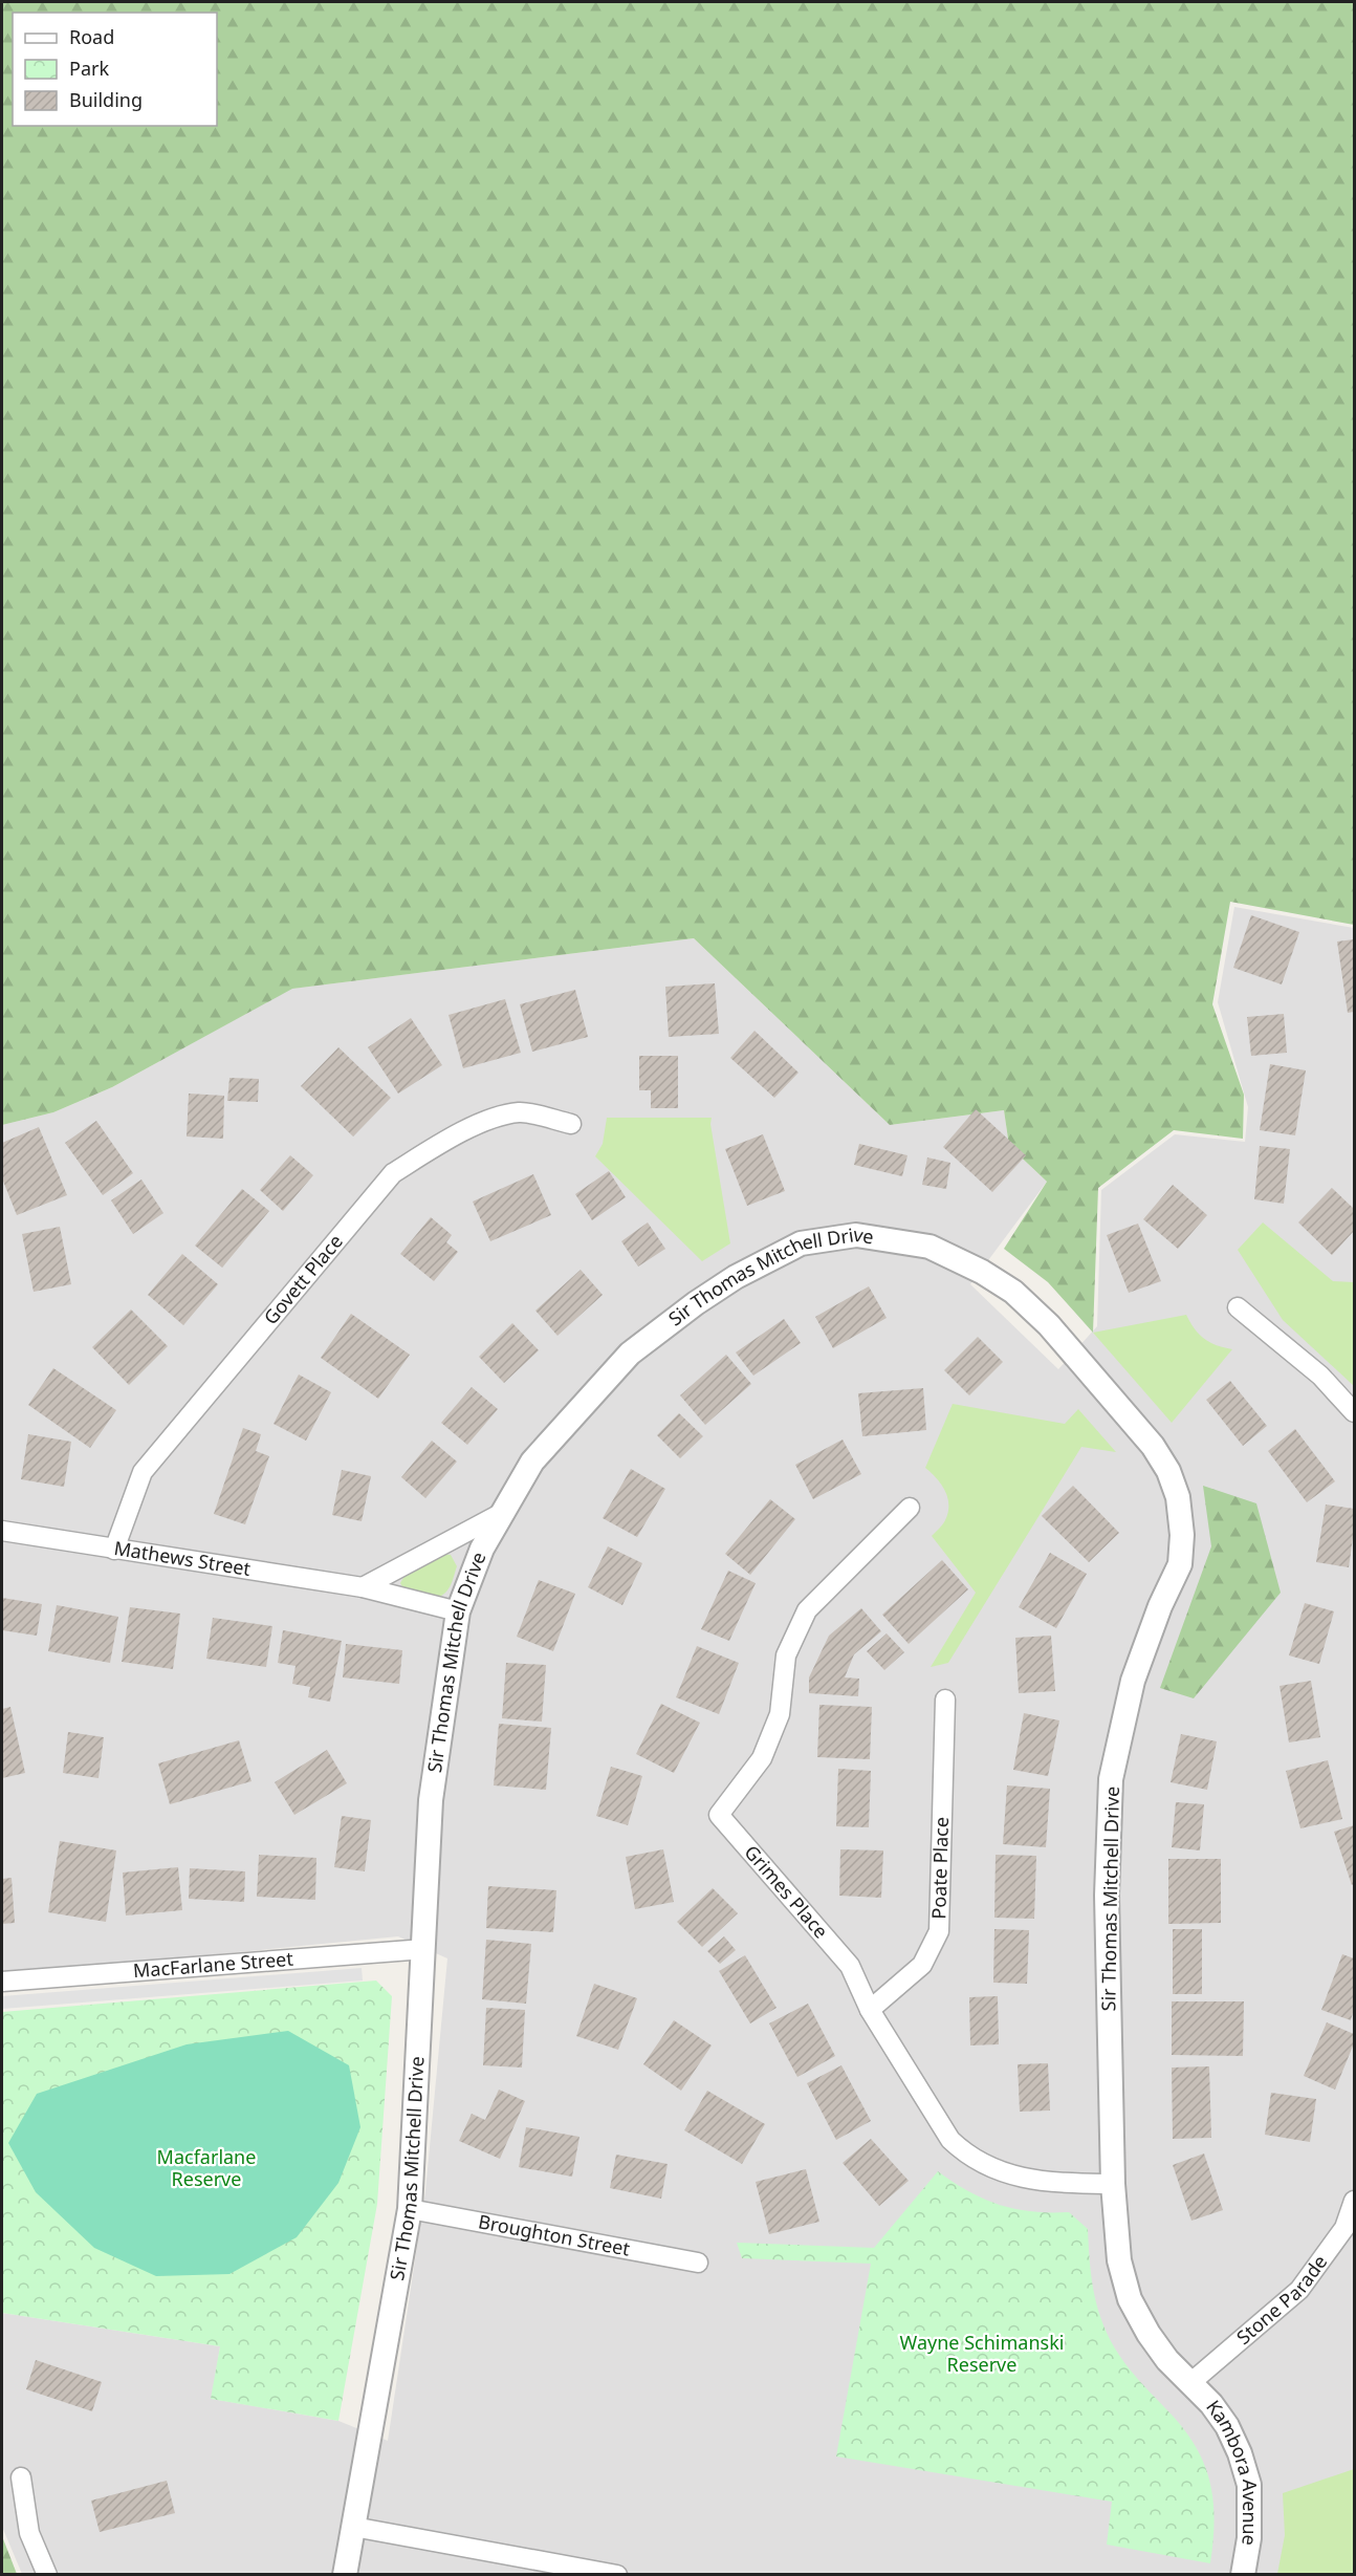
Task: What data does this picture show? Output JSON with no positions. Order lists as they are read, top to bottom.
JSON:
{
  "streets": {
    "street": [
      "Govett Place",
      "Sir Thomas Mitchell Drive",
      "Mathews Street",
      "Poate Place",
      "Grimes Place",
      "MacFarlane Street",
      "Broughton Street",
      "Stone Parade",
      "Kambora Avenue"
    ]
  },
  "crossings": [
    ["Govett Place", "Mathews Street"],
    ["Sir Thomas Mitchell Drive", "Mathews Street"],
    ["Sir Thomas Mitchell Drive", "Grimes Place"],
    ["Sir Thomas Mitchell Drive", "MacFarlane Street"],
    ["Sir Thomas Mitchell Drive", "Broughton Street"],
    ["Sir Thomas Mitchell Drive", "Stone Parade"],
    ["Sir Thomas Mitchell Drive", "Kambora Avenue"],
    ["Poate Place", "Grimes Place"],
    ["Stone Parade", "Kambora Avenue"]
  ],
  "parks": ["Macfarlane Reserve", "Wayne Schimanski Reserve"],
  "legend": ["Road", "Park", "Building"]
}
